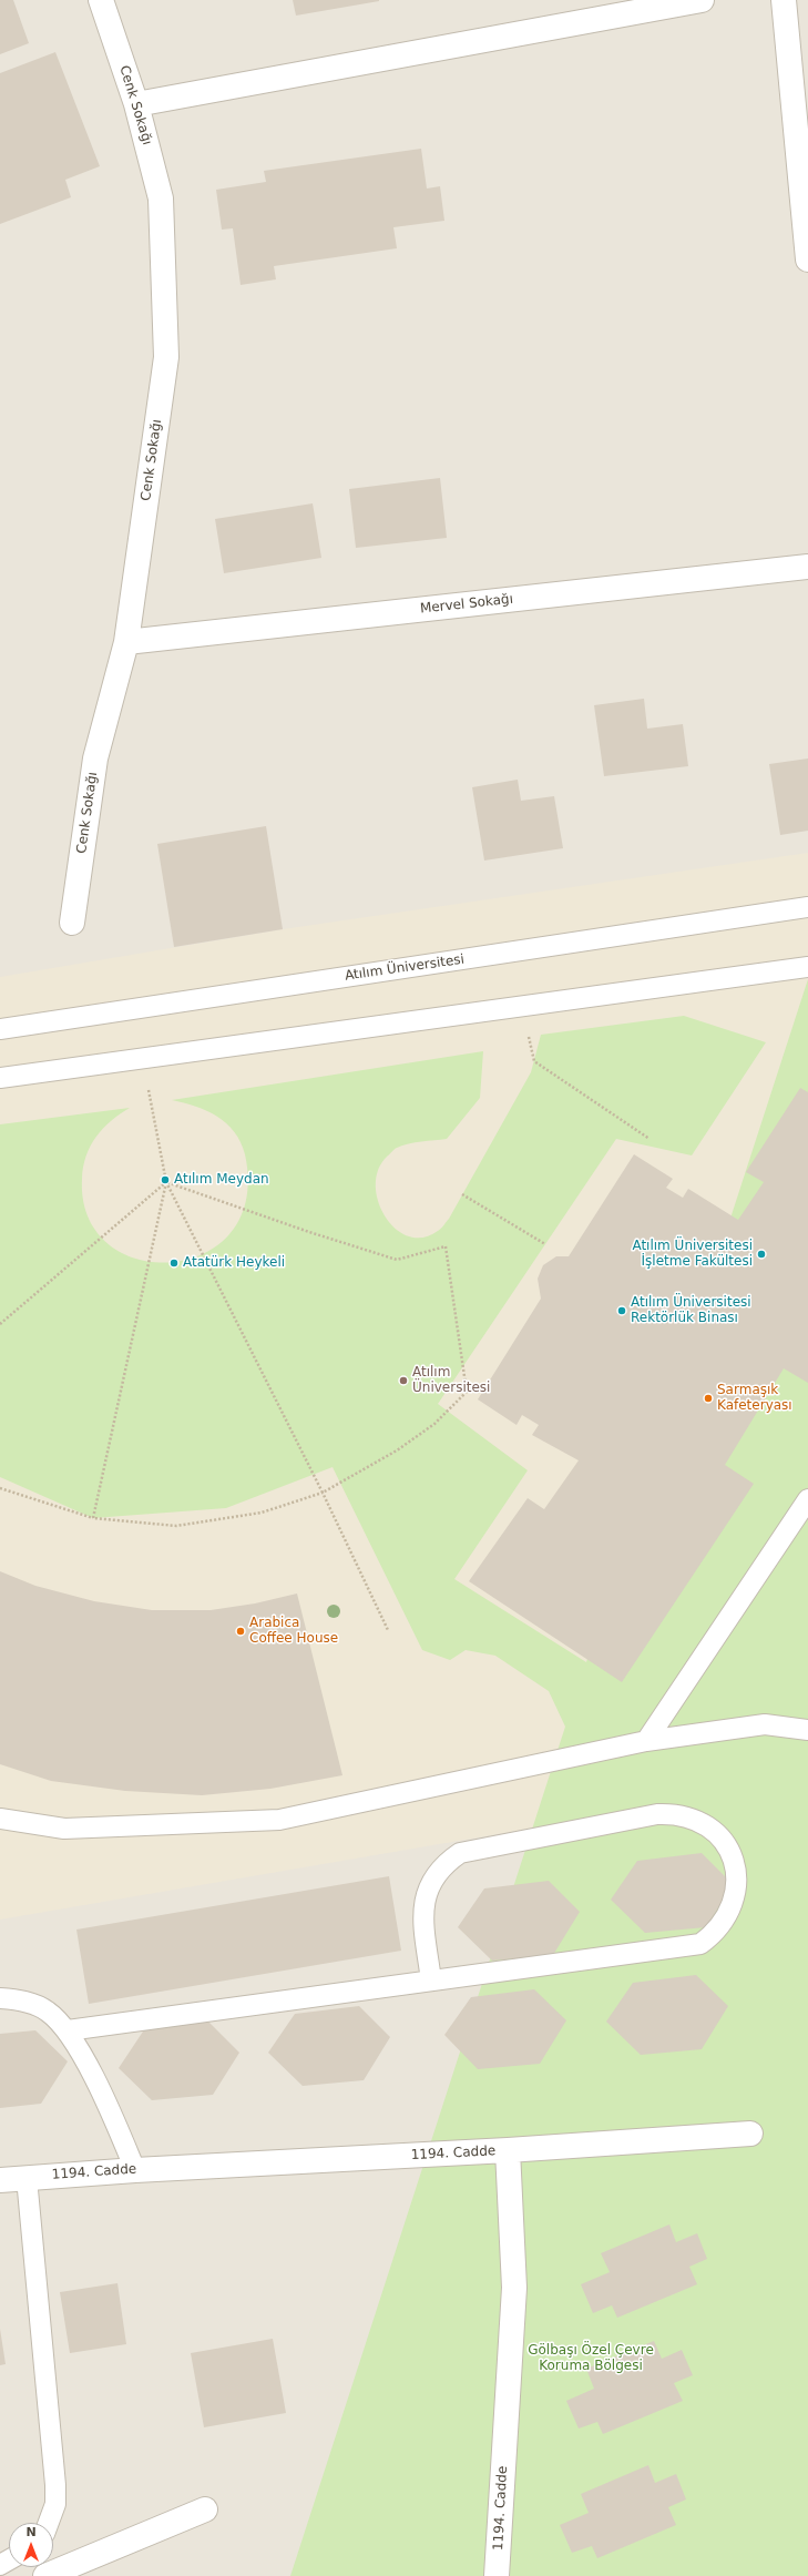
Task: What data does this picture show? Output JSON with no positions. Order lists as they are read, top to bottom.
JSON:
{
  "streets": {
    "street": ["Cenk Sokağı", "Mervel Sokağı", "1194. Cadde"],
    "lane": ["Atılım Üniversitesi"]
  },
  "crossings": [
    ["Cenk Sokağı", "Mervel Sokağı"]
  ],
  "parks": ["Gölbaşı Özel Çevre Koruma Bölgesi"],
  "places": [
    "Atılım Meydan",
    "Atılım Üniversitesi İşletme Fakültesi",
    "Atatürk Heykeli",
    "Atılım Üniversitesi Rektörlük Binası",
    "Atılım Üniversitesi",
    "Sarmaşık Kafeteryası",
    "Arabica Coffee House"
  ],
  "north": "top"
}
